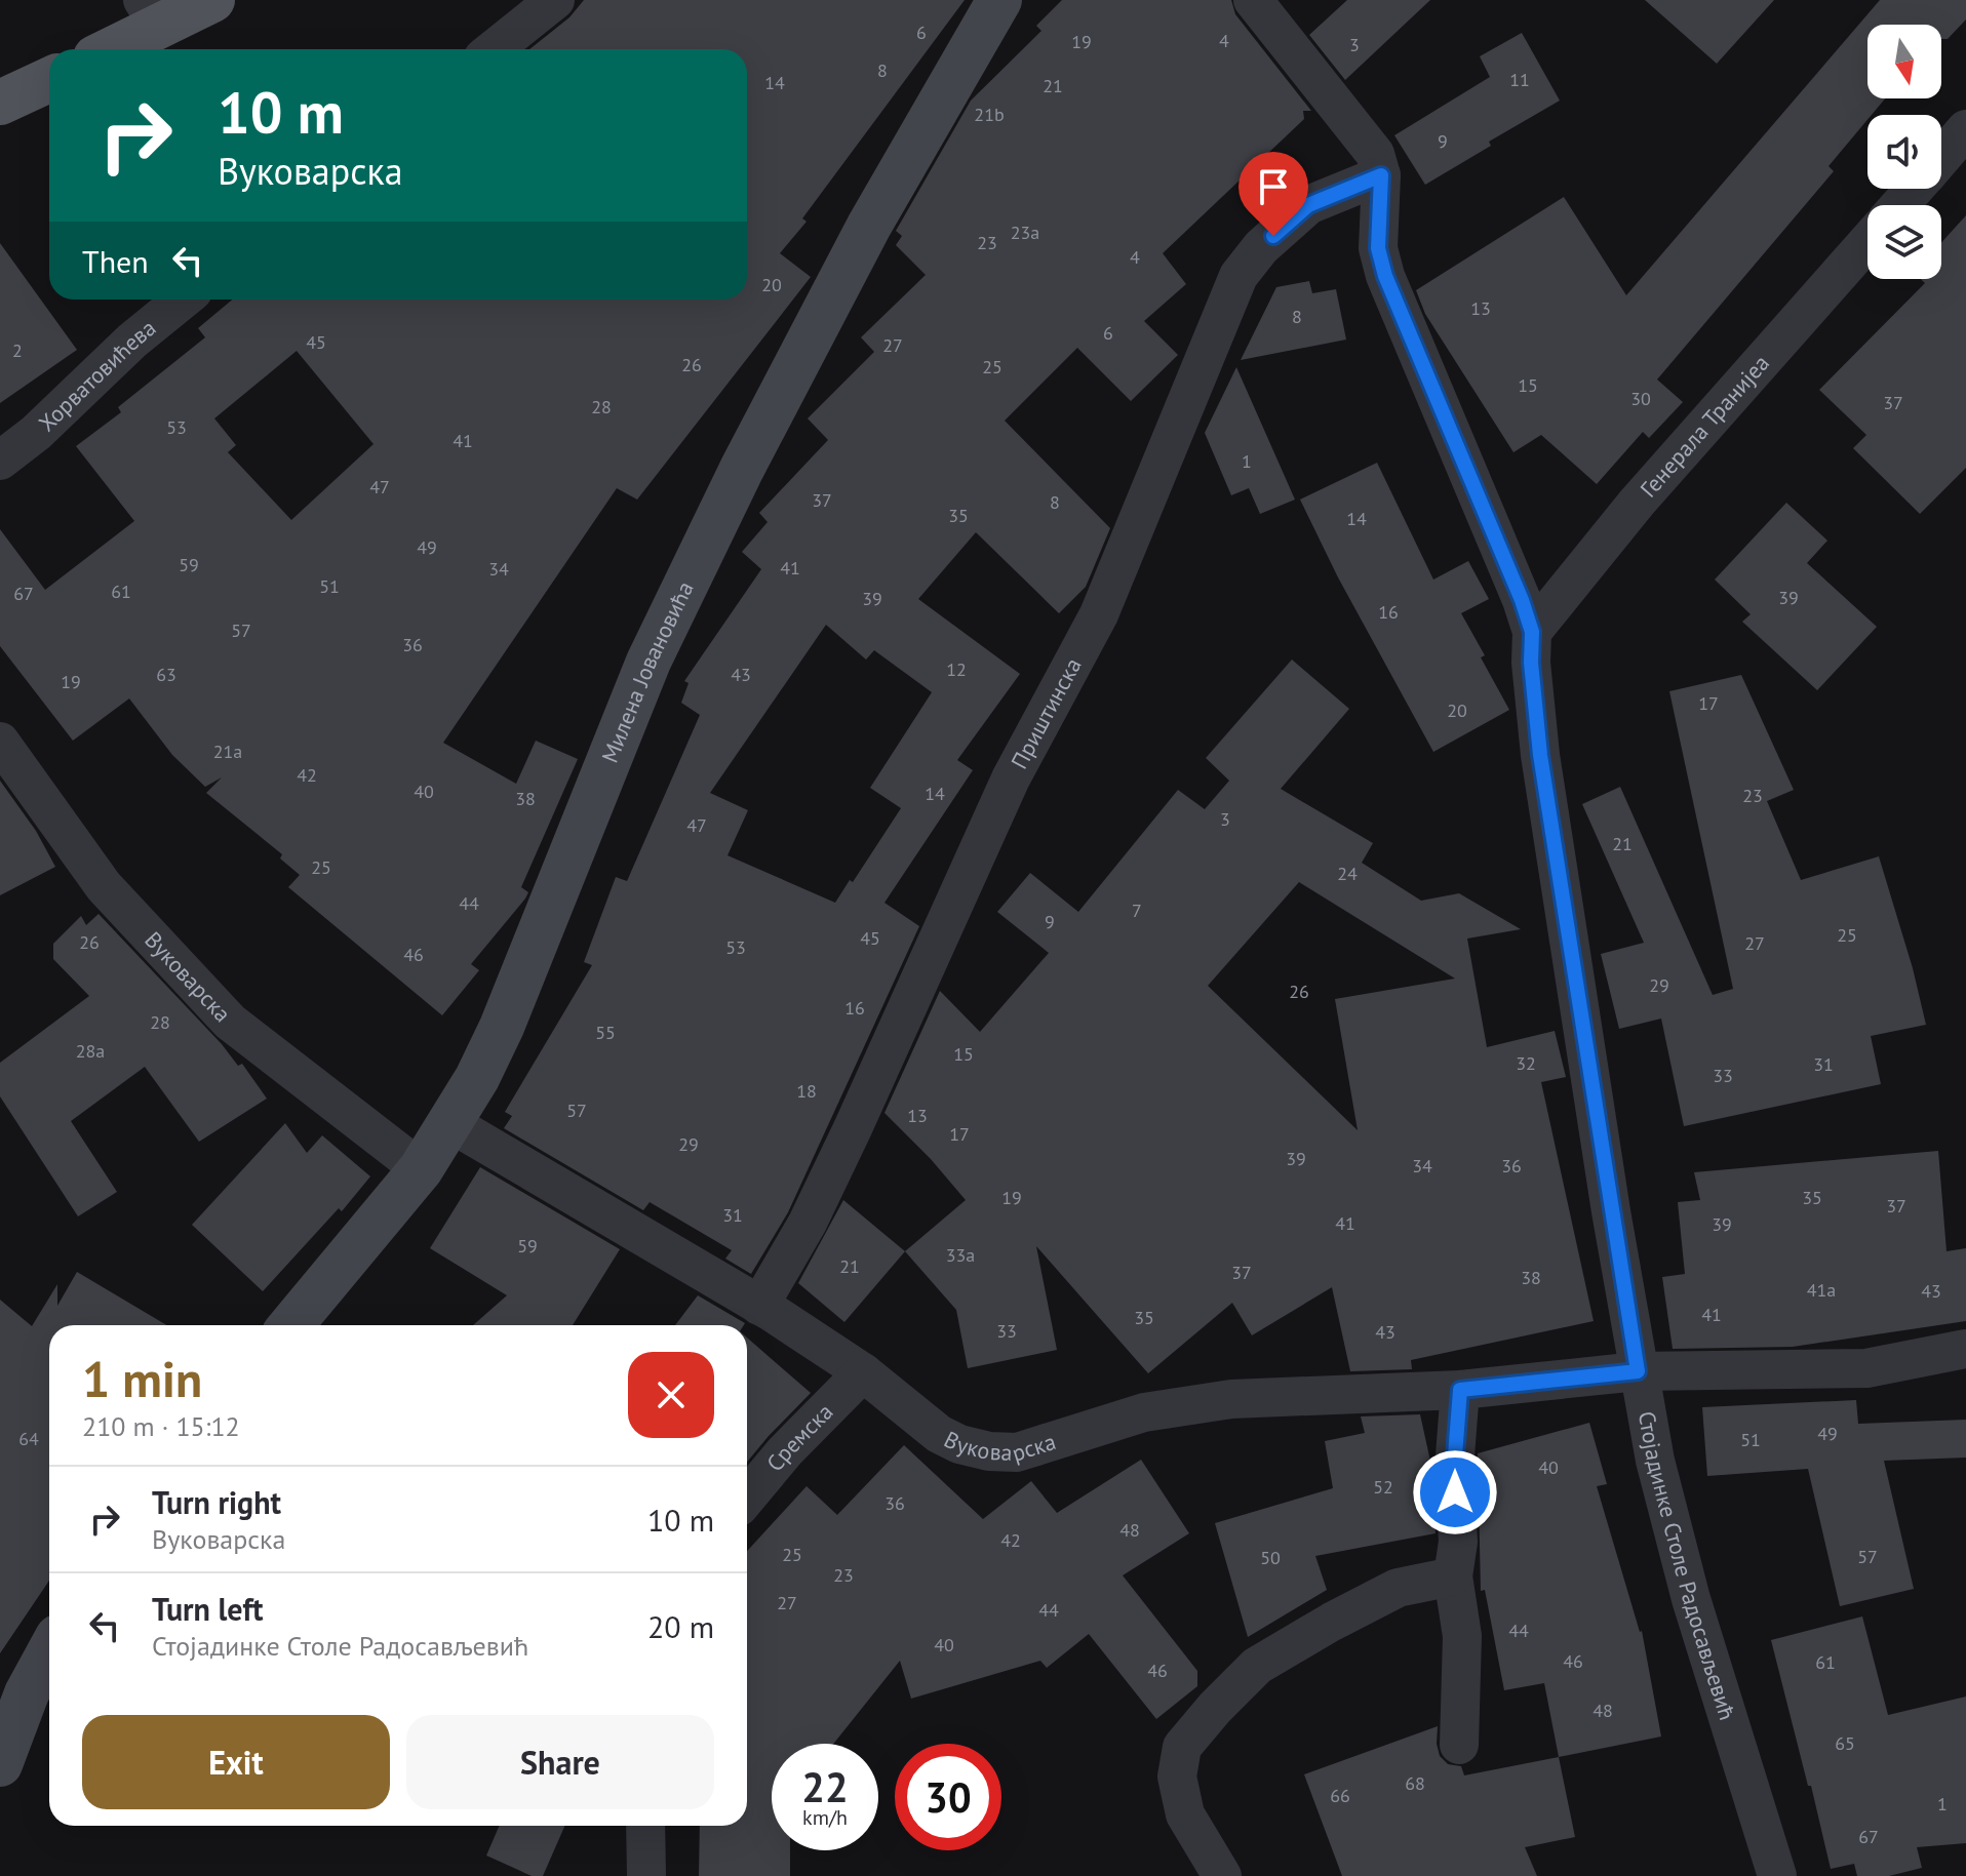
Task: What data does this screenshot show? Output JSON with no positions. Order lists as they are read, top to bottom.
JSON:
{
  "streets": {
    "main road": ["Милена Јовановића"],
    "street": [
      "Хорватовићева",
      "Генерала Транијеа",
      "Приштинска",
      "Вуковарска",
      "Сремска",
      "Стојадинке Столе Радосављевић"
    ]
  },
  "crossings": [
    ["Генерала Транијеа", "Стојадинке Столе Радосављевић"],
    ["Милена Јовановића", "Вуковарска"],
    ["Приштинска", "Вуковарска"],
    ["Приштинска", "Стојадинке Столе Радосављевић"],
    ["Вуковарска", "Сремска"],
    ["Вуковарска", "Стојадинке Столе Радосављевић"]
  ],
  "house_numbers": [
    "6",
    "4",
    "19",
    "3",
    "8",
    "11",
    "14",
    "21",
    "21b",
    "9",
    "23a",
    "23",
    "4",
    "20",
    "13",
    "8",
    "6",
    "45",
    "27",
    "2",
    "26",
    "25",
    "15",
    "30",
    "37",
    "28",
    "53",
    "41",
    "1",
    "47",
    "37",
    "8",
    "35",
    "14",
    "49",
    "59",
    "41",
    "34",
    "51",
    "61",
    "67",
    "39",
    "39",
    "16",
    "57",
    "36",
    "12",
    "63",
    "43",
    "19",
    "17",
    "20",
    "21a",
    "42",
    "40",
    "14",
    "23",
    "38",
    "3",
    "47",
    "21",
    "25",
    "24",
    "44",
    "7",
    "9",
    "25",
    "45",
    "26",
    "27",
    "53",
    "46",
    "29",
    "26",
    "16",
    "28",
    "55",
    "28a",
    "15",
    "32",
    "31",
    "33",
    "18",
    "57",
    "13",
    "17",
    "29",
    "39",
    "34",
    "36",
    "19",
    "35",
    "37",
    "31",
    "41",
    "39",
    "59",
    "33a",
    "21",
    "37",
    "38",
    "41a",
    "43",
    "41",
    "35",
    "33",
    "43",
    "49",
    "64",
    "51",
    "40",
    "52",
    "36",
    "48",
    "42",
    "25",
    "57",
    "50",
    "23",
    "27",
    "44",
    "44",
    "40",
    "46",
    "61",
    "46",
    "48",
    "65",
    "68",
    "66",
    "1",
    "67"
  ],
  "north": "bottom",
  "page": {
    "turn": ["10 m", "Вуковарска"],
    "then": "Then",
    "heading": ["1 min", "210 m · 15:12"],
    "list": [
      {
        "name": "Turn right",
        "note": "Вуковарска",
        "value": "10 m"
      },
      {
        "name": "Turn left",
        "note": "Стојадинке Столе Радосављевић",
        "value": "20 m"
      }
    ],
    "buttons": ["Exit", "Share"],
    "speed": "22 km/h",
    "limit": "30"
  }
}
